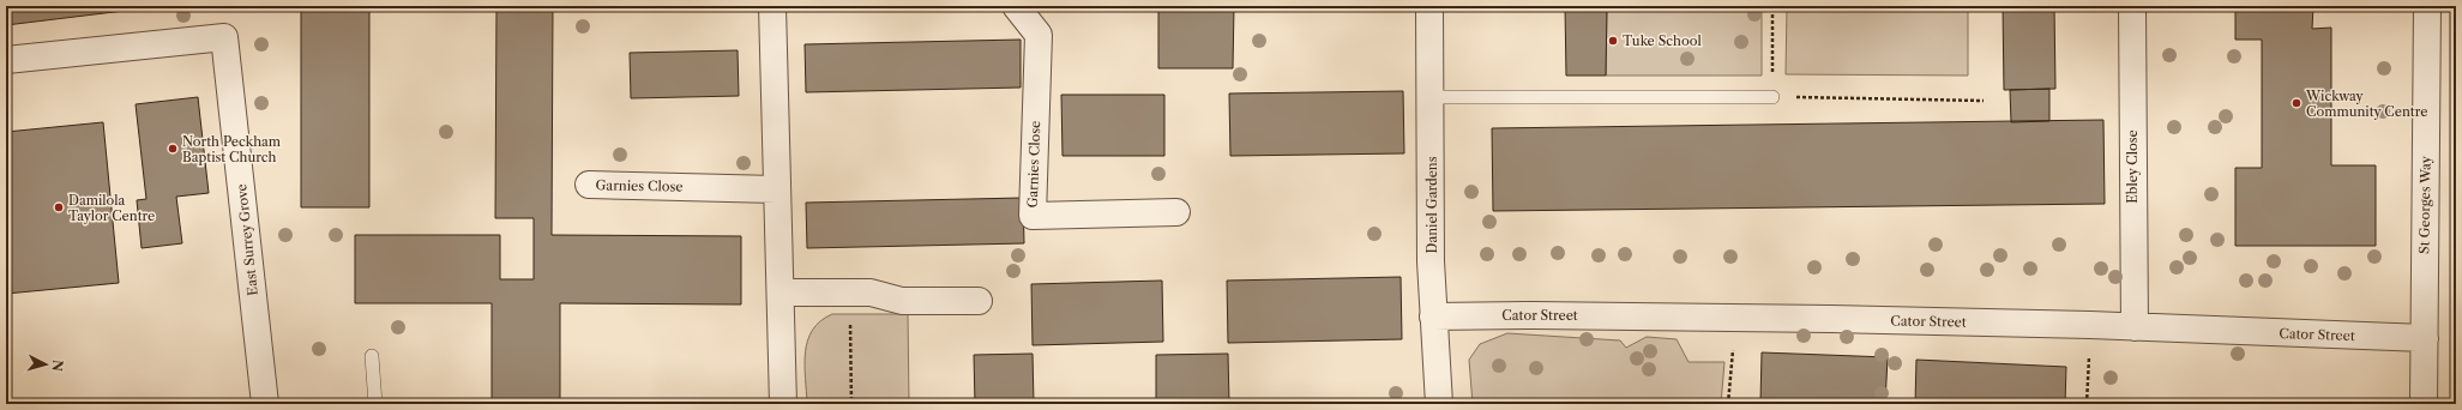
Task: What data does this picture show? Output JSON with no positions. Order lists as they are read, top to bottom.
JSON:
{
  "streets": {
    "street": [
      "Garnies Close",
      "Ebley Close",
      "Daniel Gardens",
      "St Georges Way",
      "East Surrey Grove",
      "Cator Street"
    ]
  },
  "crossings": [
    ["Ebley Close", "Cator Street"],
    ["Daniel Gardens", "Cator Street"],
    ["St Georges Way", "Cator Street"]
  ],
  "places": [
    "Tuke School",
    "Wickway Community Centre",
    "North Peckham Baptist Church",
    "Damilola Taylor Centre"
  ],
  "north": "right"
}
